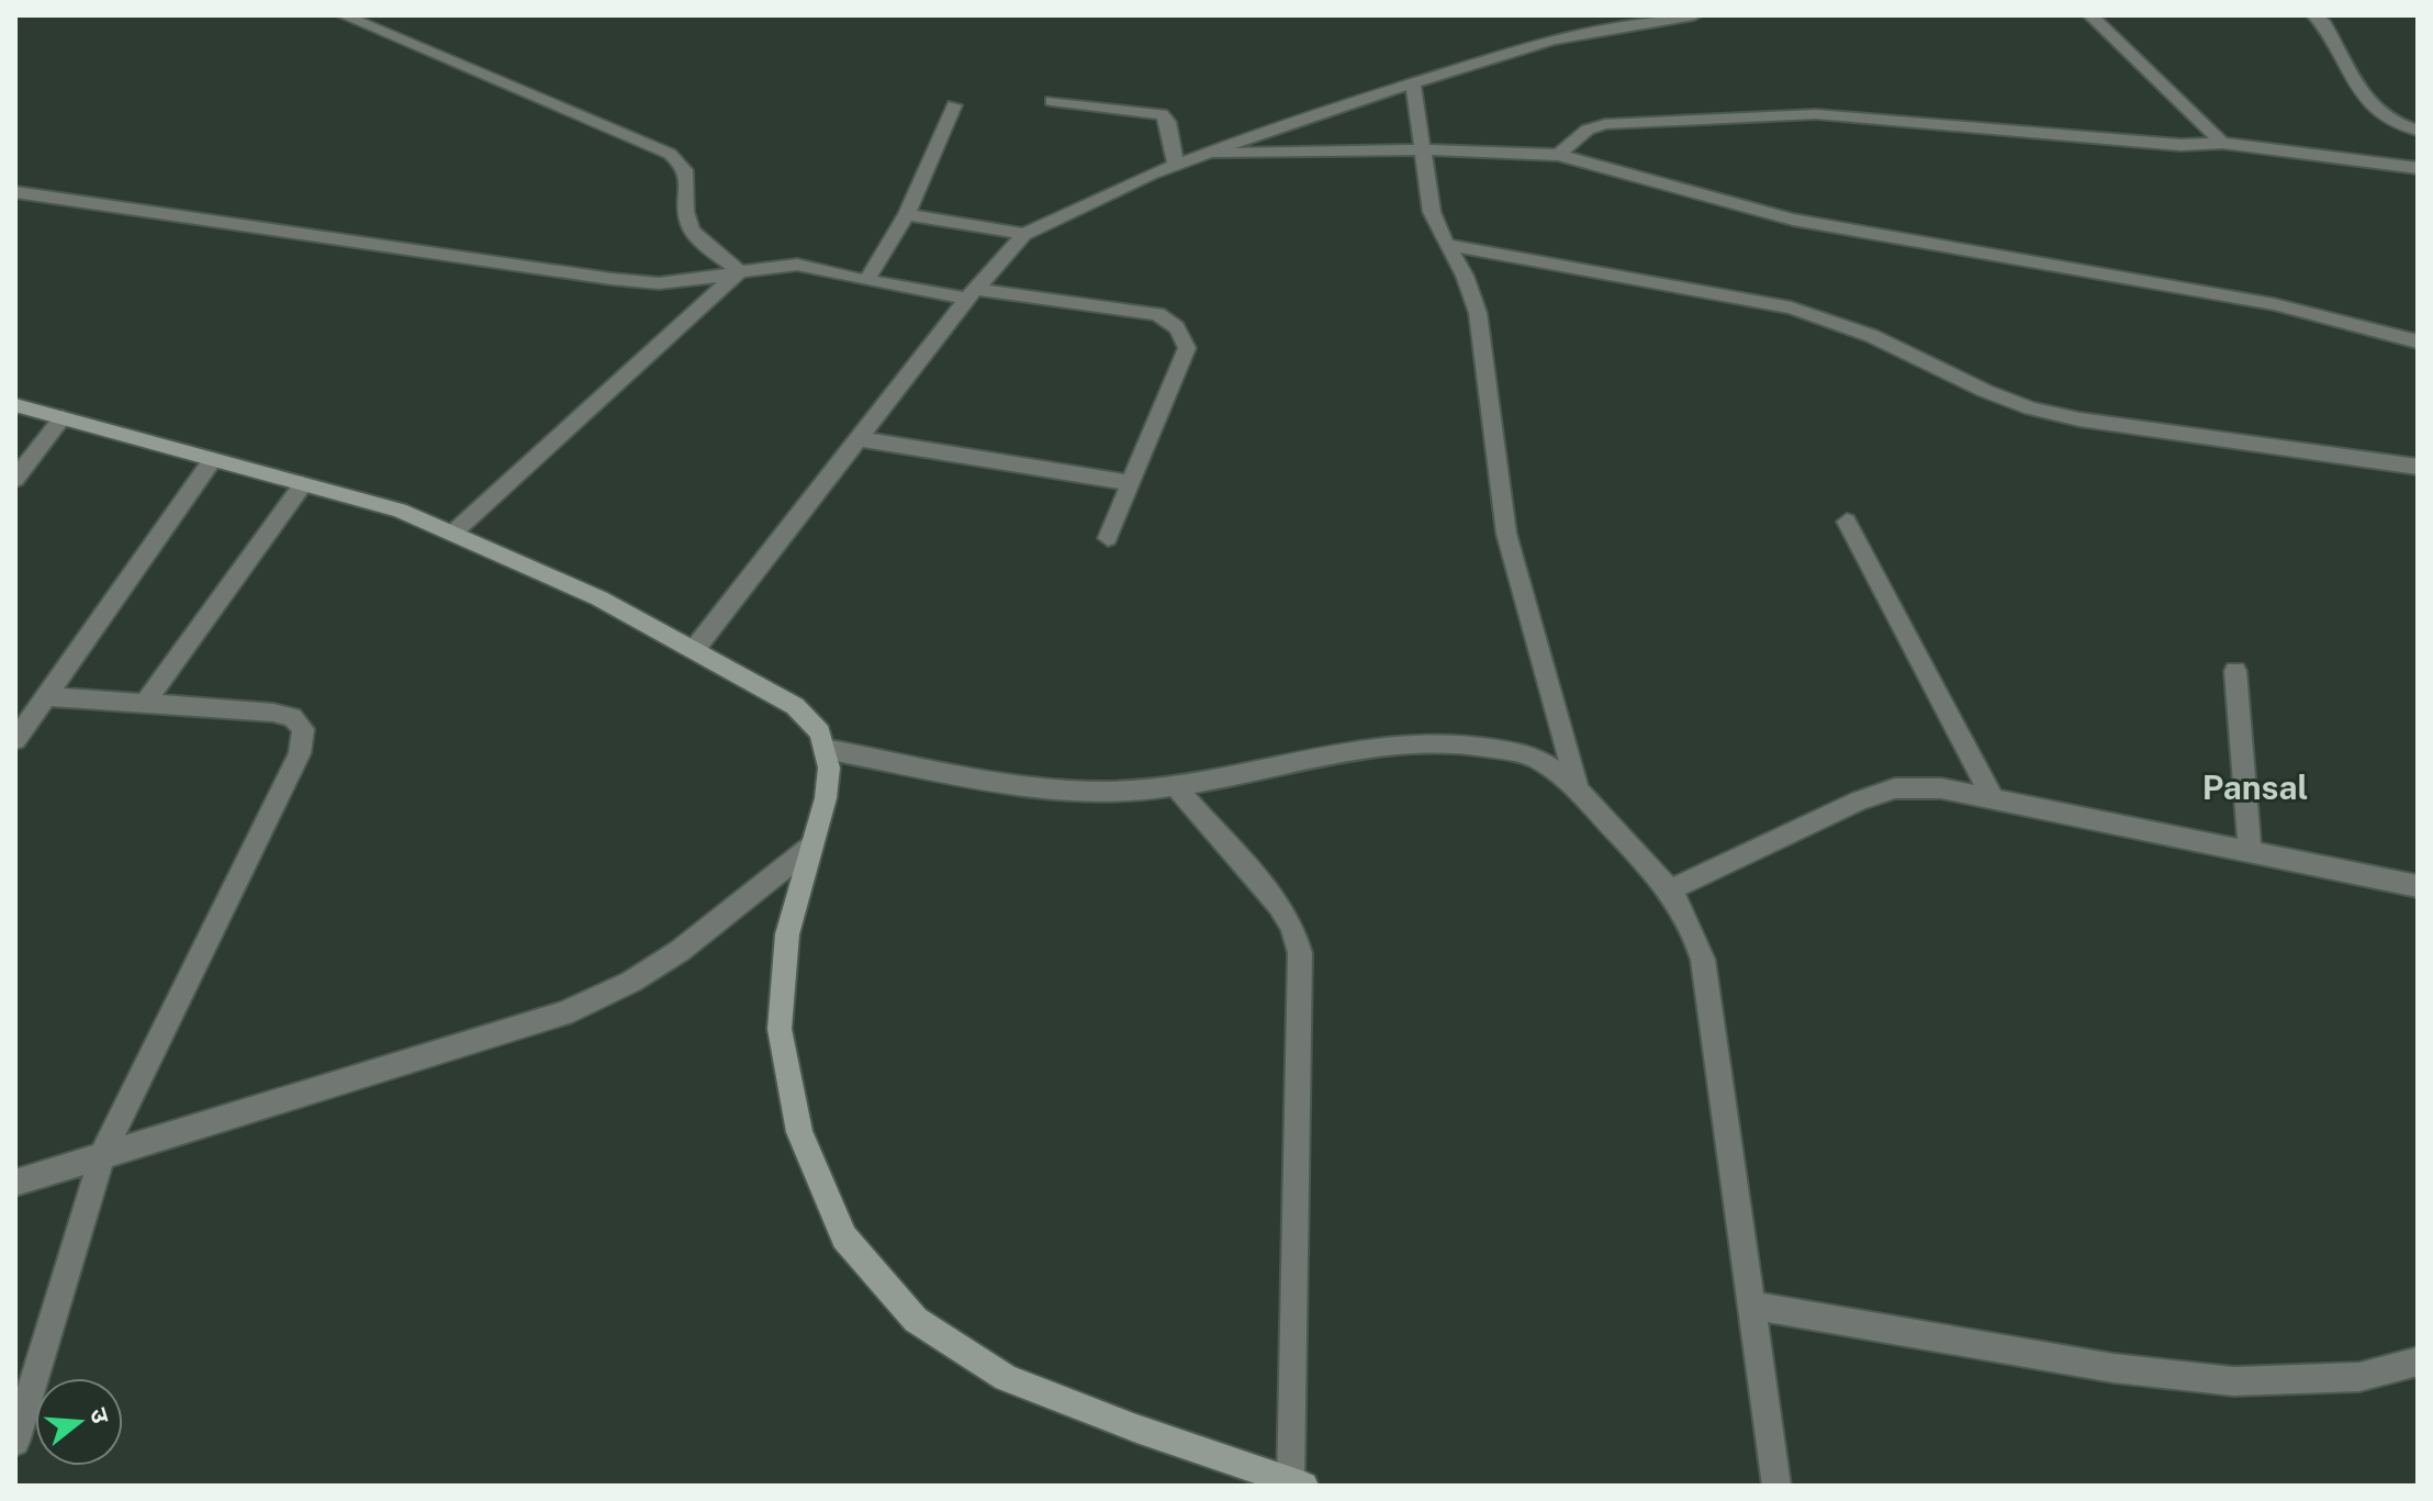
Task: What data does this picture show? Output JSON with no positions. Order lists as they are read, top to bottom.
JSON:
{
  "districts": ["Pansal"],
  "north": "right"
}
